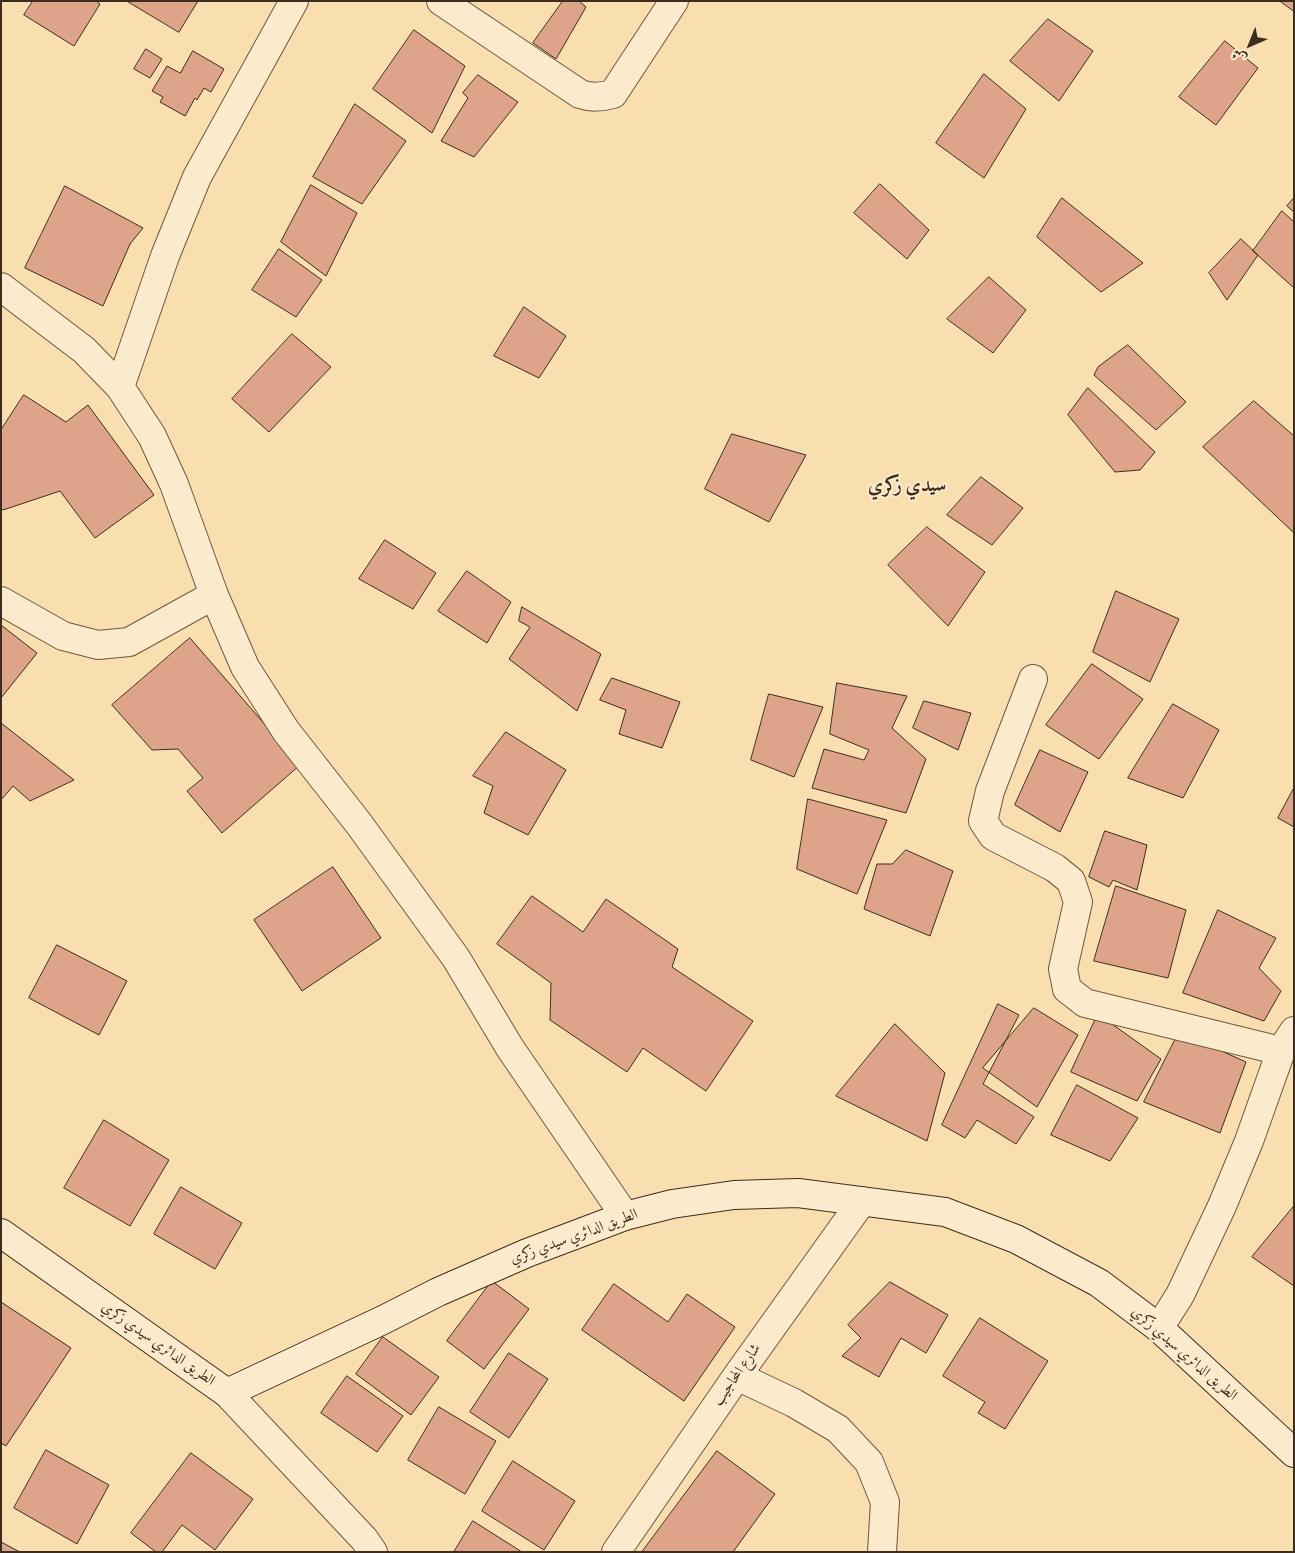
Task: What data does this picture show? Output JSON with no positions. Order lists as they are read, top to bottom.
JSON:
{
  "streets": {
    "street": ["الطريق الدائري سيدي زكري", "شارع المحاجيب"]
  },
  "crossings": [
    ["الطريق الدائري سيدي زكري", "شارع المحاجيب"]
  ],
  "districts": ["سيدي زكري"],
  "north": "bottom left"
}
